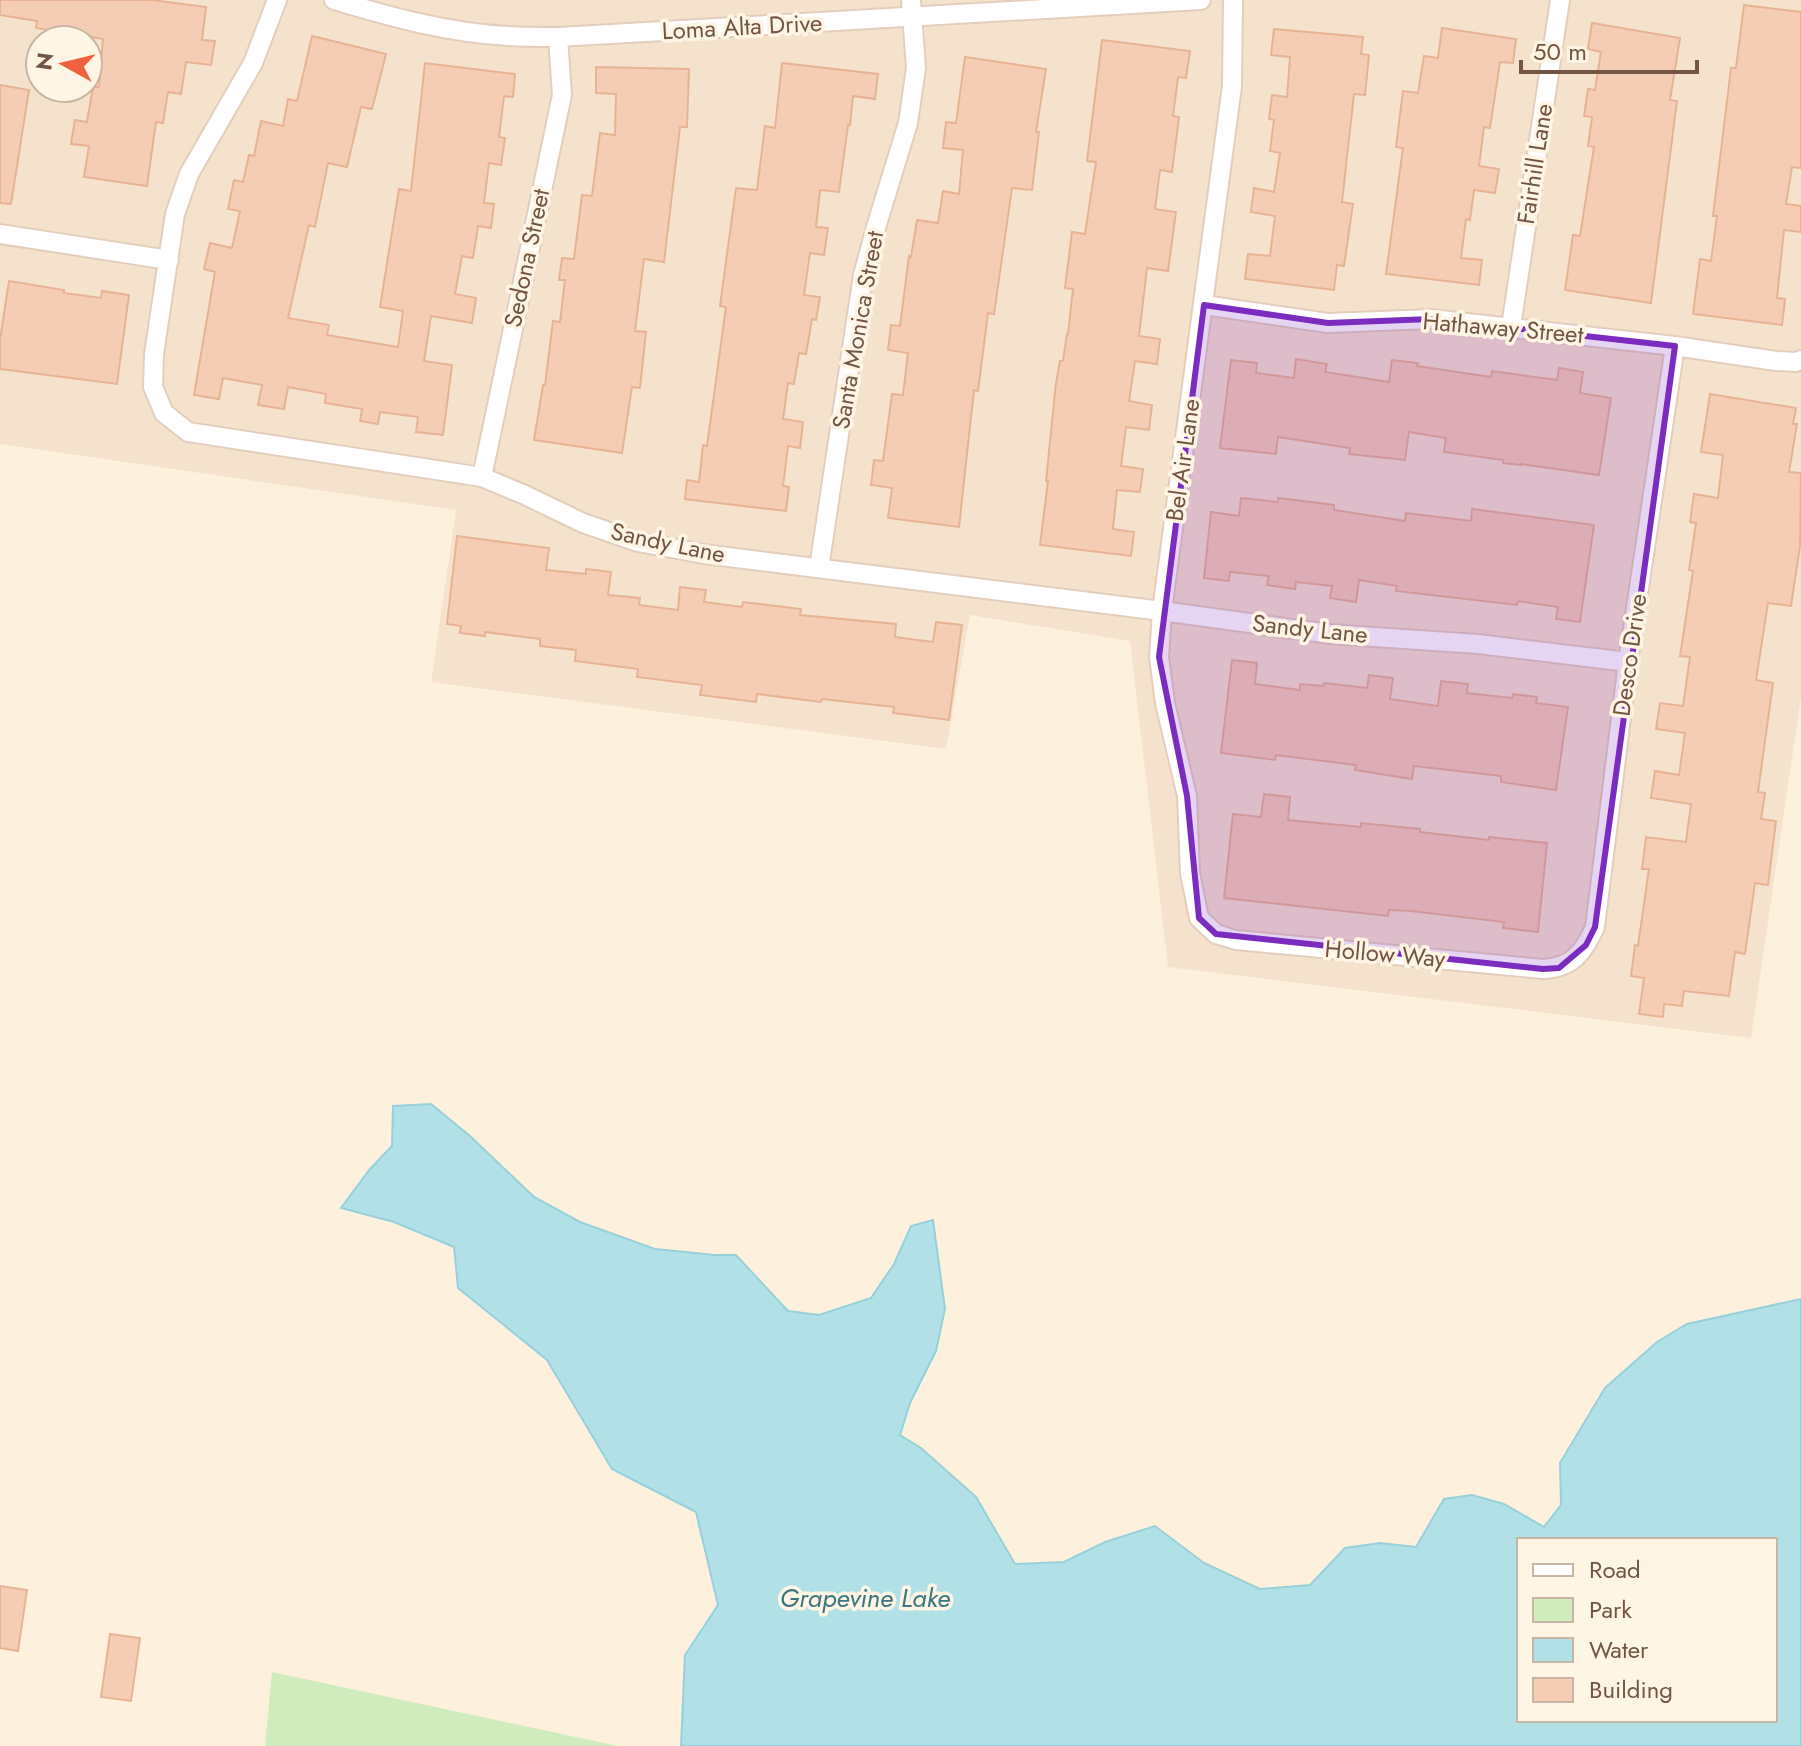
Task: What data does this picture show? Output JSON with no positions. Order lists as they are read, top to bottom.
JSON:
{
  "streets": {
    "street": [
      "Loma Alta Drive",
      "Fairhill Lane",
      "Sedona Street",
      "Hathaway Street",
      "Santa Monica Street",
      "Bel Air Lane",
      "Sandy Lane",
      "Desco Drive",
      "Hollow Way"
    ]
  },
  "crossings": [
    ["Loma Alta Drive", "Sedona Street"],
    ["Loma Alta Drive", "Santa Monica Street"],
    ["Fairhill Lane", "Hathaway Street"],
    ["Sedona Street", "Sandy Lane"],
    ["Hathaway Street", "Bel Air Lane"],
    ["Hathaway Street", "Desco Drive"],
    ["Santa Monica Street", "Sandy Lane"],
    ["Bel Air Lane", "Sandy Lane"],
    ["Bel Air Lane", "Hollow Way"],
    ["Sandy Lane", "Desco Drive"],
    ["Desco Drive", "Hollow Way"]
  ],
  "water": ["Grapevine Lake"],
  "legend": [
    "Road",
    "Park",
    "Water",
    "Building"
  ],
  "scale_bar": "50 m",
  "north": "left"
}
